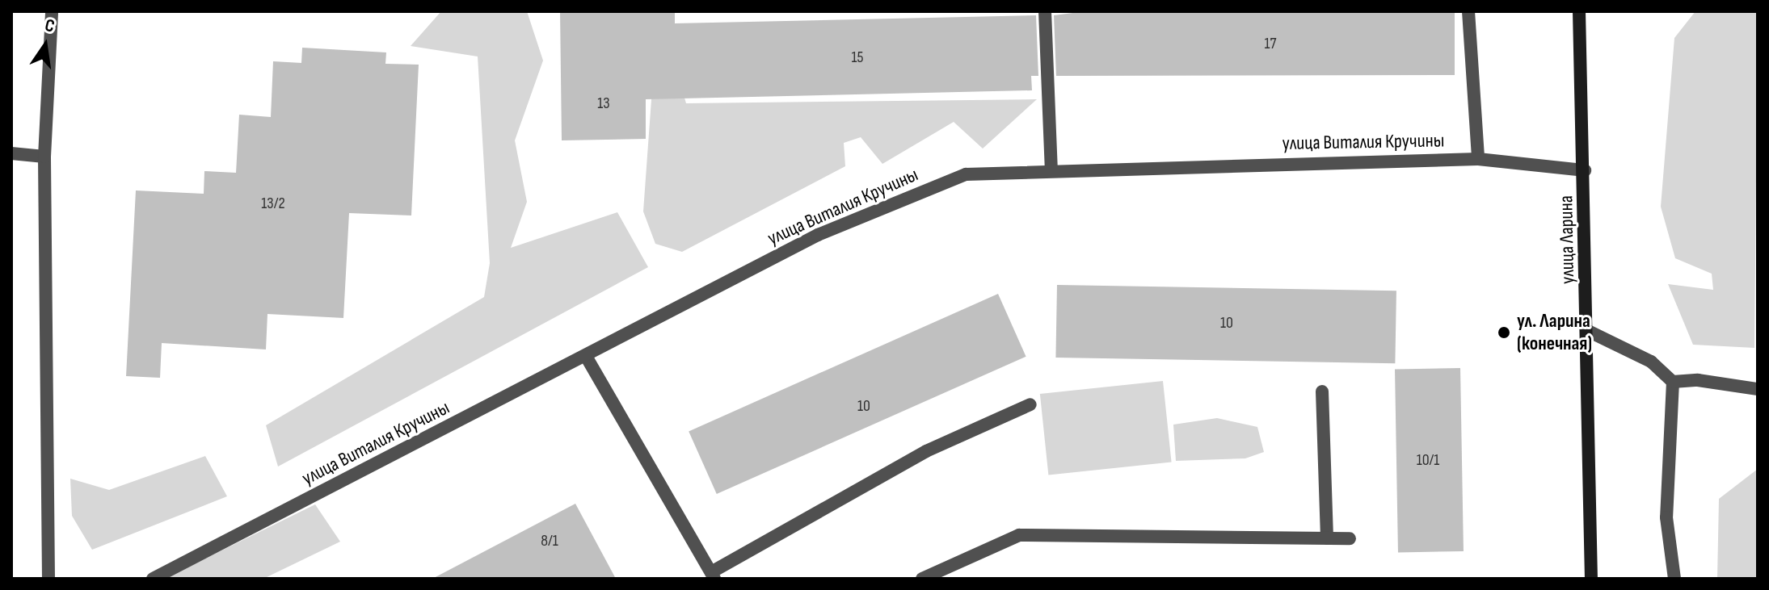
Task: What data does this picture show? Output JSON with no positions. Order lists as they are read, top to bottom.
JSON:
{
  "streets": {
    "main road": ["улица Ларина"],
    "street": ["улица Виталия Кручины"]
  },
  "crossings": [
    ["улица Виталия Кручины", "улица Ларина"]
  ],
  "places": ["ул. Ларина (конечная)"],
  "house_numbers": [
    "17",
    "15",
    "13",
    "13/2",
    "10",
    "10",
    "10/1",
    "8/1"
  ],
  "north": "top"
}
